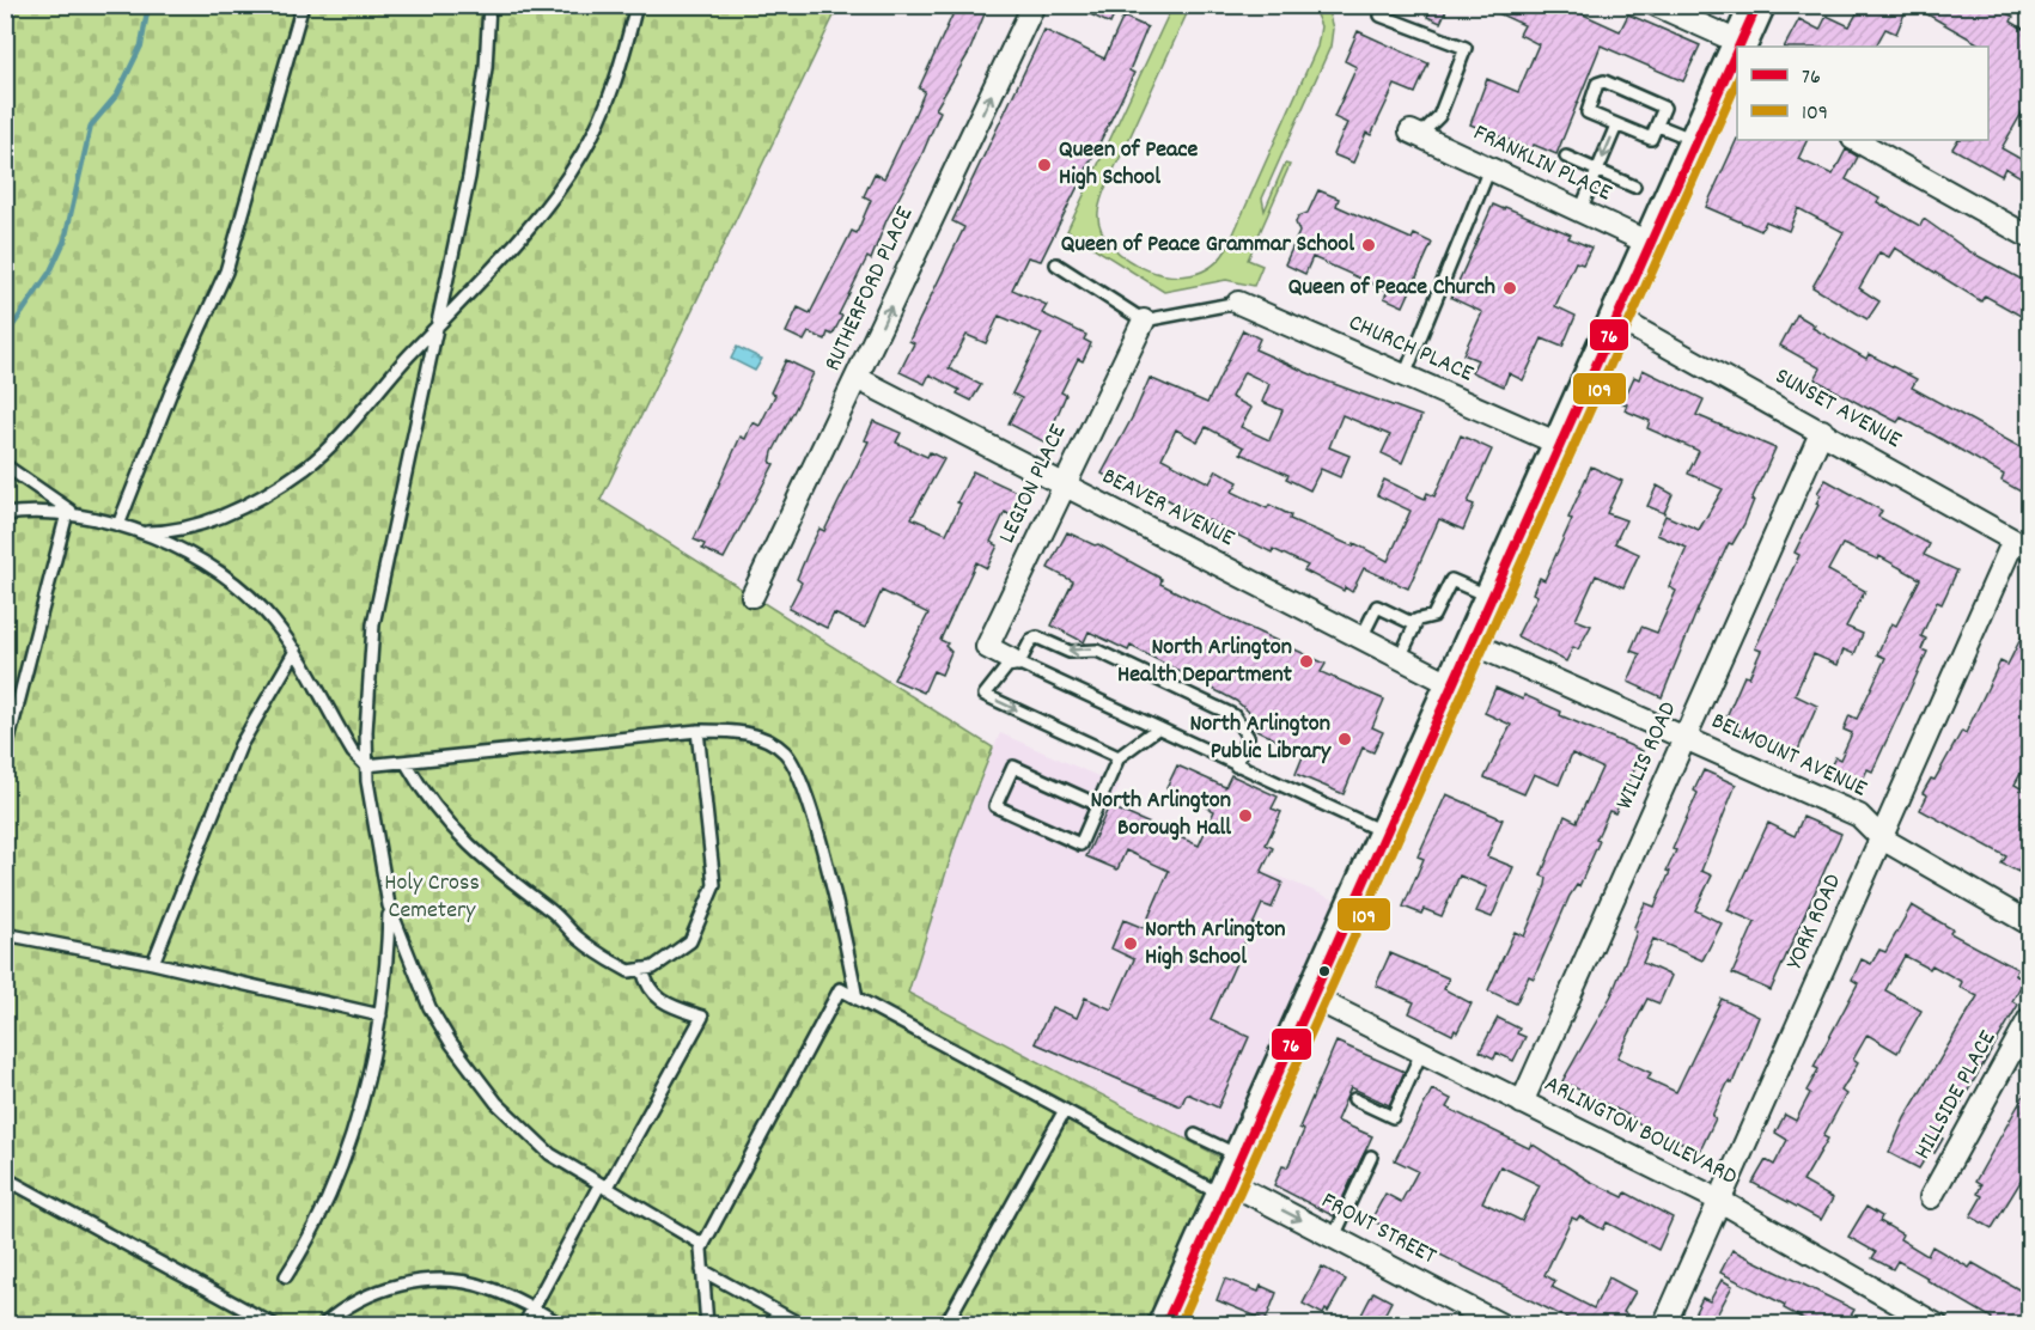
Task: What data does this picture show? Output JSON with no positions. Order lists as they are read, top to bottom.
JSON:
{
  "streets": {
    "street": [
      "FRANKLIN PLACE",
      "RUTHERFORD PLACE",
      "CHURCH PLACE",
      "SUNSET AVENUE",
      "LEGION PLACE",
      "BEAVER AVENUE",
      "WILLIS ROAD",
      "BELMOUNT AVENUE",
      "YORK ROAD",
      "HILLSIDE PLACE",
      "ARLINGTON BOULEVARD",
      "FRONT STREET"
    ]
  },
  "crossings": [
    ["RUTHERFORD PLACE", "BEAVER AVENUE"],
    ["SUNSET AVENUE", "WILLIS ROAD"],
    ["SUNSET AVENUE", "YORK ROAD"],
    ["LEGION PLACE", "BEAVER AVENUE"],
    ["WILLIS ROAD", "BELMOUNT AVENUE"],
    ["WILLIS ROAD", "ARLINGTON BOULEVARD"],
    ["BELMOUNT AVENUE", "YORK ROAD"],
    ["YORK ROAD", "ARLINGTON BOULEVARD"]
  ],
  "one_way": ["RUTHERFORD PLACE", "FRONT STREET"],
  "parks": ["Holy Cross Cemetery"],
  "places": [
    "Queen of Peace High School",
    "Queen of Peace Grammar School",
    "Queen of Peace Church",
    "North Arlington Health Department",
    "North Arlington Public Library",
    "North Arlington Borough Hall",
    "North Arlington High School"
  ],
  "lines": ["transit line 76", "transit line 109"],
  "legend": ["76", "109"]
}
